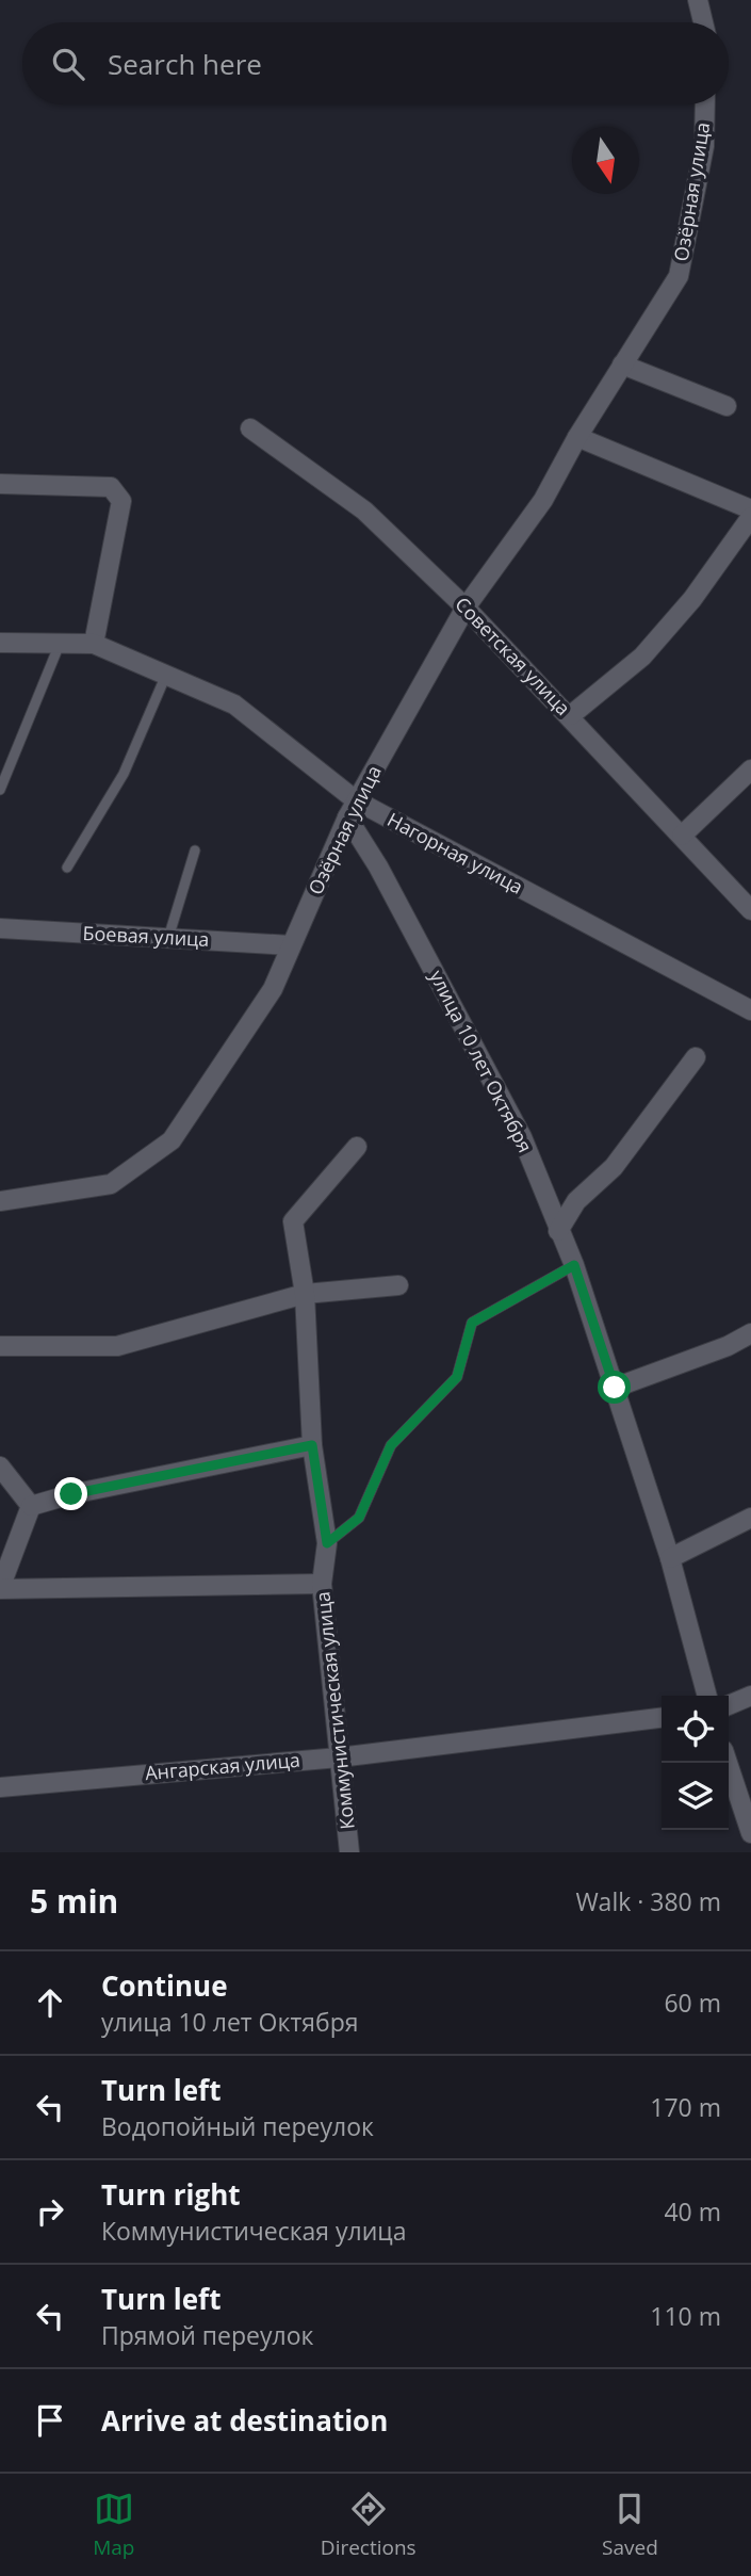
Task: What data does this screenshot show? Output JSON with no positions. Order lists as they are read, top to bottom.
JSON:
{
  "streets": {
    "street": [
      "Озёрная улица",
      "Советская улица",
      "Нагорная улица",
      "Боевая улица",
      "улица 10 лет Октября",
      "Коммунистическая улица",
      "Ангарская улица"
    ]
  },
  "crossings": [
    ["Озёрная улица", "Советская улица"],
    ["Озёрная улица", "Нагорная улица"],
    ["Озёрная улица", "Боевая улица"],
    ["Озёрная улица", "улица 10 лет Октября"],
    ["Нагорная улица", "улица 10 лет Октября"],
    ["Коммунистическая улица", "Ангарская улица"]
  ],
  "north": "bottom",
  "page": {
    "search": "Search here",
    "heading": ["5 min", "Walk · 380 m"],
    "list": [
      ["Continue", "улица 10 лет Октября", "60 m"],
      ["Turn left", "Водопойный переулок", "170 m"],
      ["Turn right", "Коммунистическая улица", "40 m"],
      ["Turn left", "Прямой переулок", "110 m"],
      "Arrive at destination"
    ],
    "nav": ["Map", "Directions", "Saved"]
  }
}
